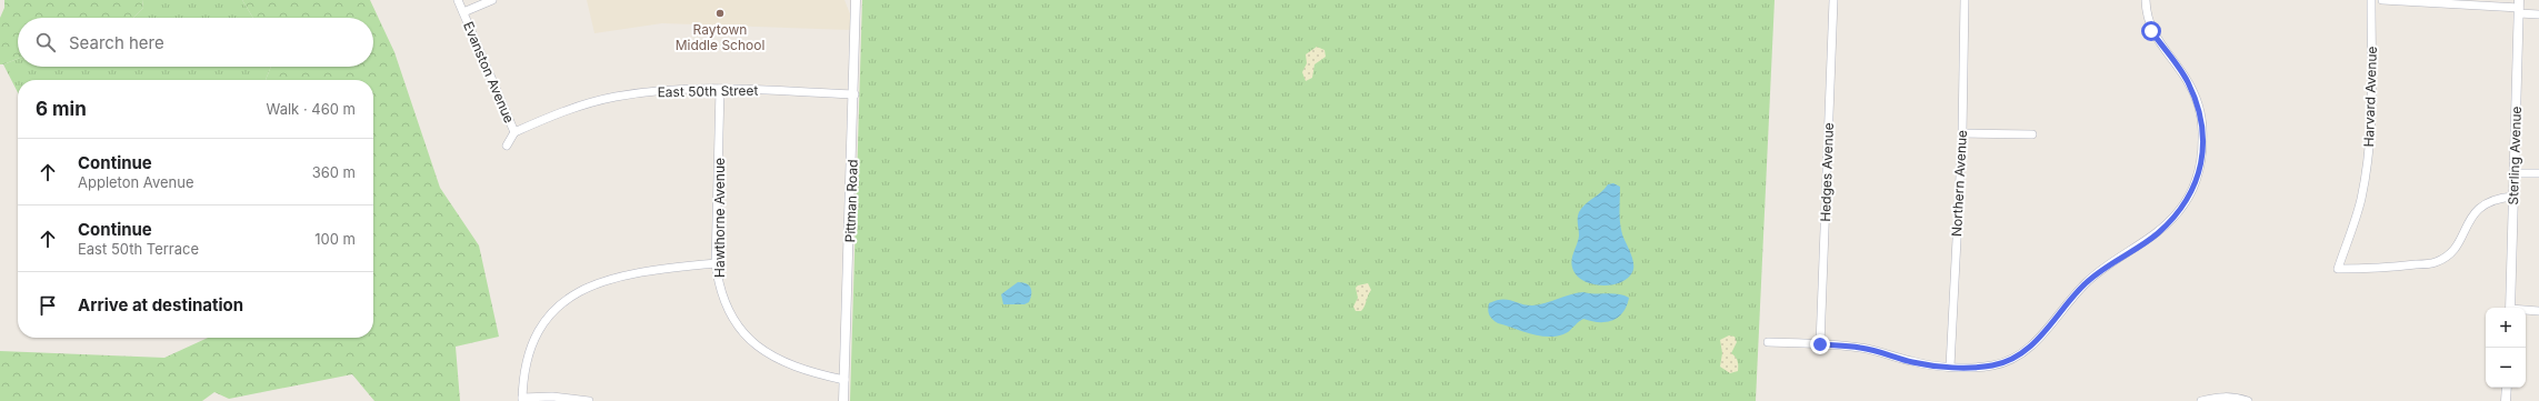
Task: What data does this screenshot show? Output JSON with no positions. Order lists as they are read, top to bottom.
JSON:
{
  "streets": {
    "street": [
      "Evanston Avenue",
      "East 50th Street",
      "Harvard Avenue",
      "Sterling Avenue",
      "Hedges Avenue",
      "Northern Avenue",
      "Pittman Road",
      "Hawthorne Avenue"
    ]
  },
  "crossings": [
    ["Evanston Avenue", "East 50th Street"],
    ["East 50th Street", "Pittman Road"],
    ["East 50th Street", "Hawthorne Avenue"],
    ["Harvard Avenue", "Sterling Avenue"],
    ["Pittman Road", "Hawthorne Avenue"]
  ],
  "places": ["Raytown Middle School"],
  "page": {
    "search": "Search here",
    "heading": ["6 min", "Walk · 460 m"],
    "list": [
      ["Continue", "Appleton Avenue", "360 m"],
      ["Continue", "East 50th Terrace", "100 m"],
      "Arrive at destination"
    ],
    "map_buttons": ["+", "−"]
  }
}
